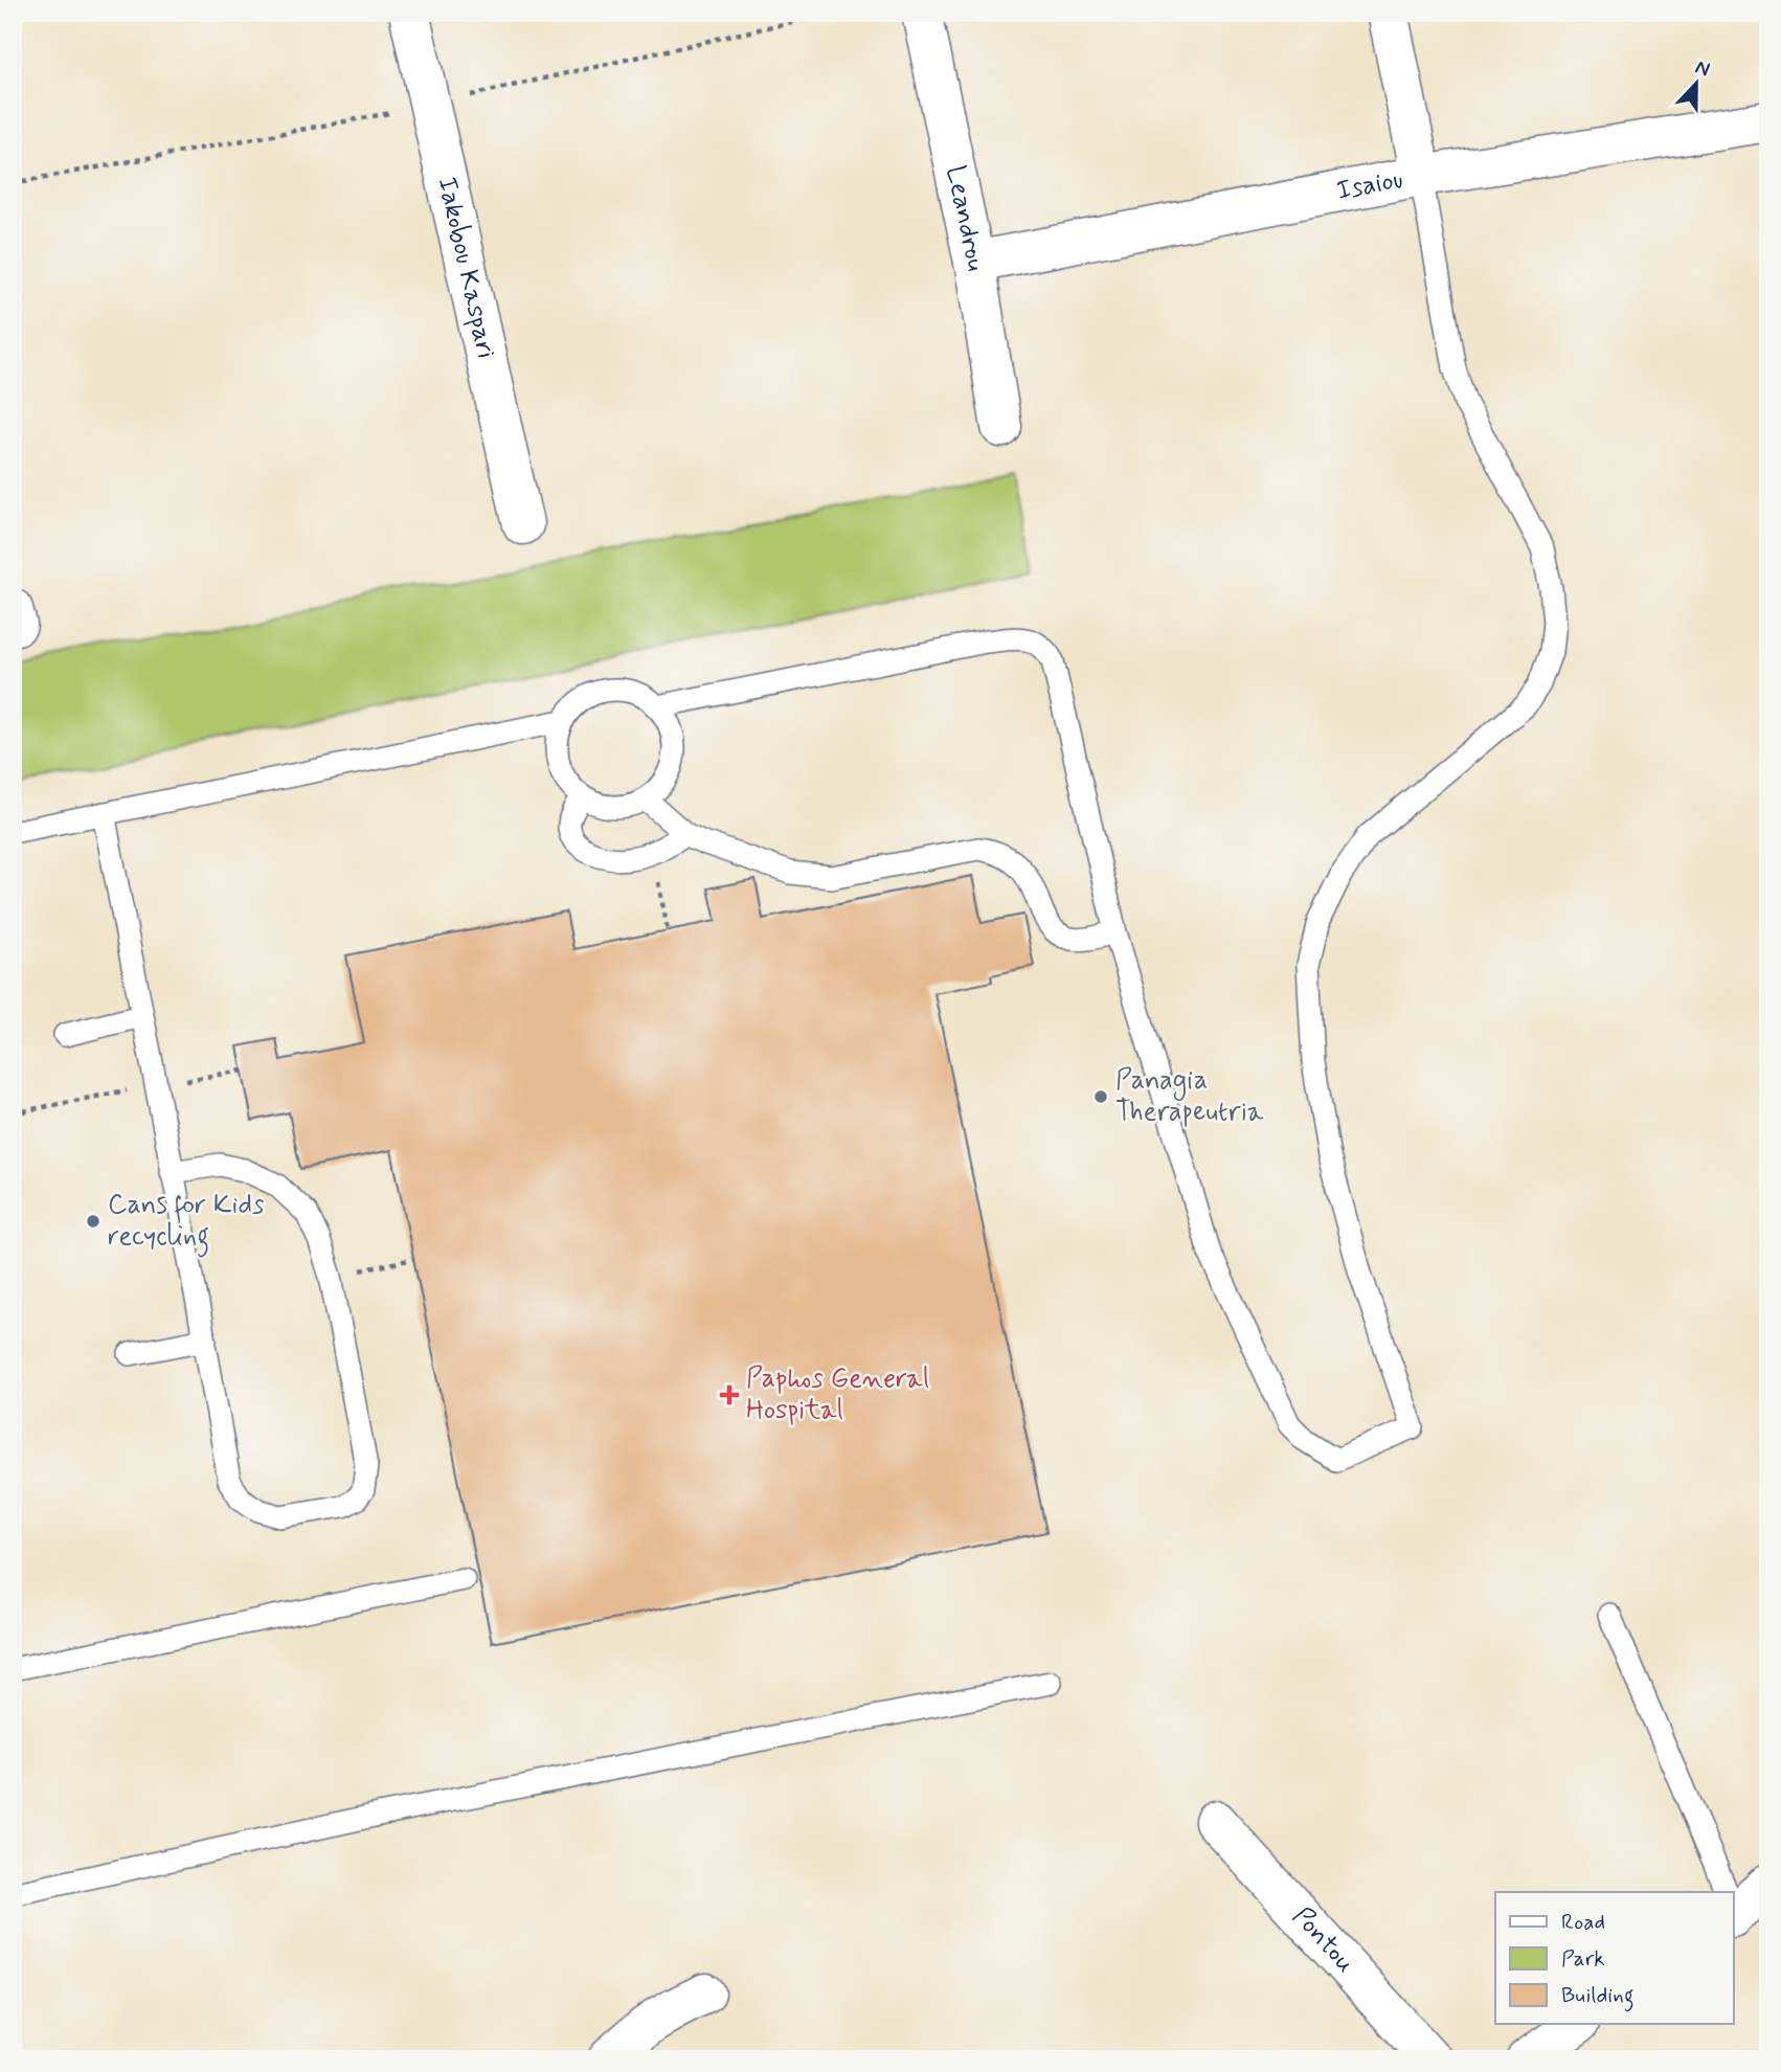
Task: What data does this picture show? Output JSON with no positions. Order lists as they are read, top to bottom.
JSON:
{
  "streets": {
    "street": [
      "Isaiou",
      "Leandrou",
      "Iakobou Kaspari",
      "Pontou"
    ]
  },
  "crossings": [
    ["Isaiou", "Leandrou"]
  ],
  "places": {
    "other": ["Panagia Therapeutria", "Cans for Kids recycling"],
    "health": ["Paphos General Hospital"]
  },
  "legend": ["Road", "Park", "Building"],
  "north": "top"
}
